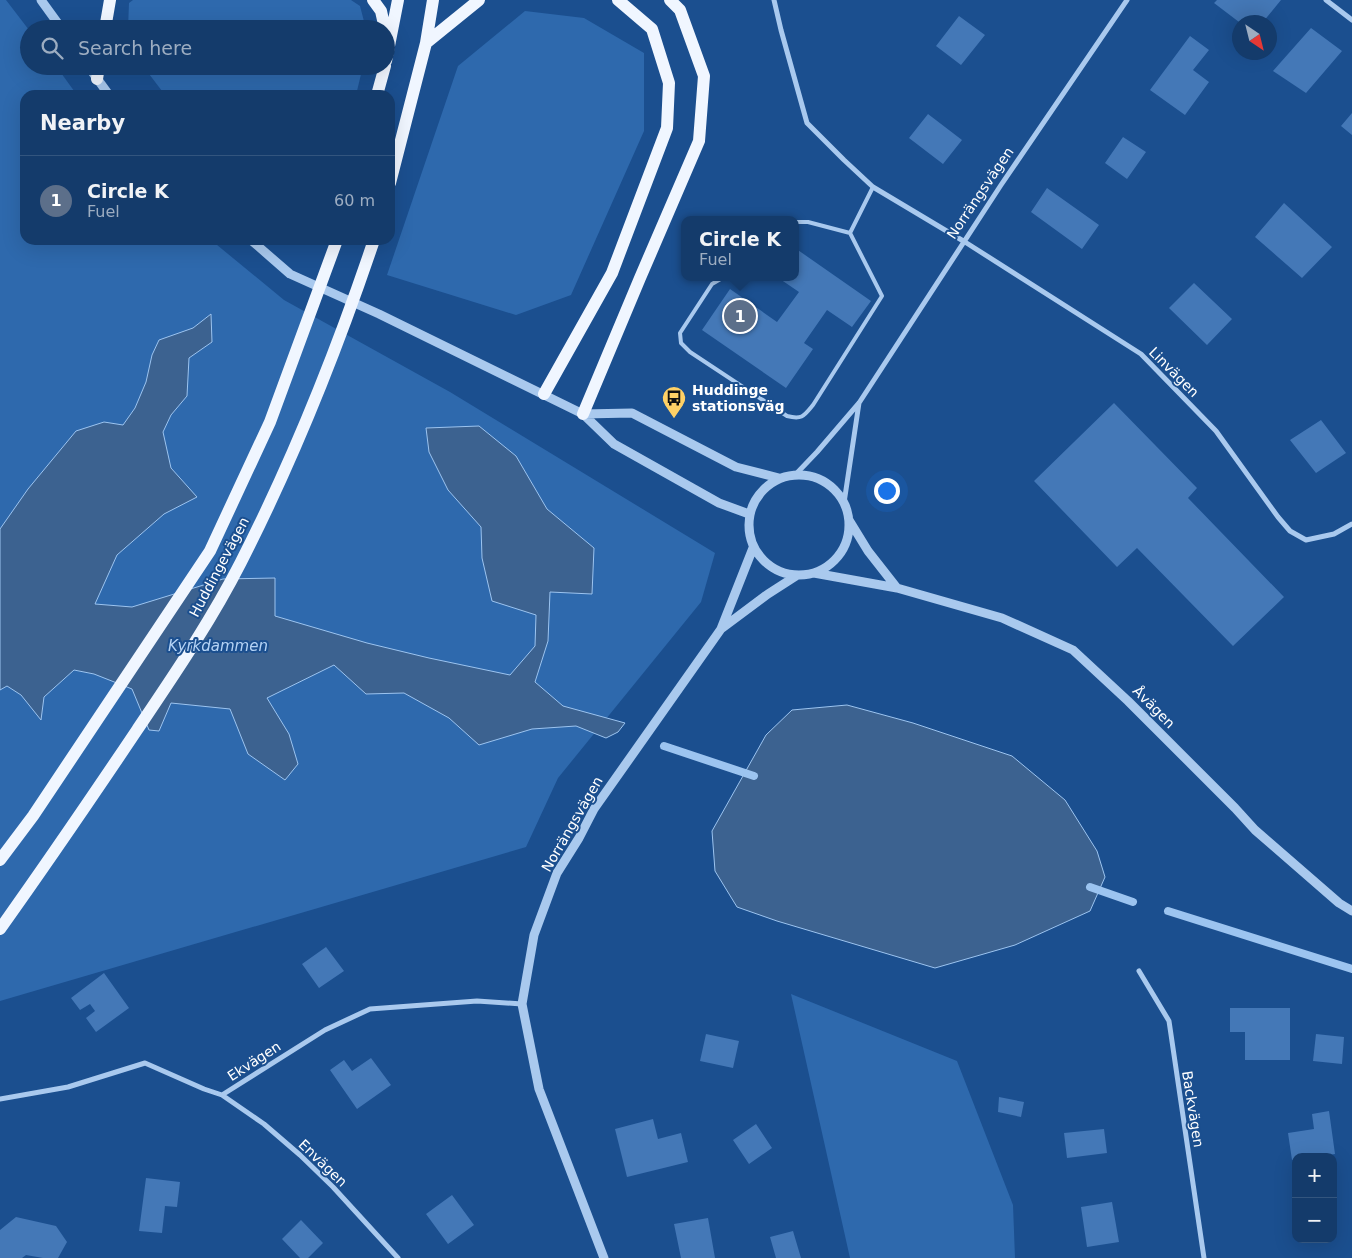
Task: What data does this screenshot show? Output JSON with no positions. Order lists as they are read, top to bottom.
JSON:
{
  "streets": {
    "main road": ["Huddingevägen"],
    "street": [
      "Norrängsvägen",
      "Linvägen",
      "Åvägen",
      "Ekvägen",
      "Backvägen",
      "Envägen"
    ]
  },
  "crossings": [
    ["Norrängsvägen", "Linvägen"],
    ["Norrängsvägen", "Åvägen"],
    ["Norrängsvägen", "Ekvägen"],
    ["Ekvägen", "Envägen"]
  ],
  "water": ["Kyrkdammen"],
  "places": {
    "bus stop": ["Huddinge stationsväg"]
  },
  "north": "bottom right",
  "page": {
    "search": "Search here",
    "heading": "Nearby",
    "list": [
      {
        "mark": "1",
        "name": "Circle K",
        "note": "Fuel",
        "value": "60 m"
      }
    ],
    "popup": ["Circle K", "Fuel"],
    "pins": "1",
    "map_buttons": ["+", "−"]
  }
}
